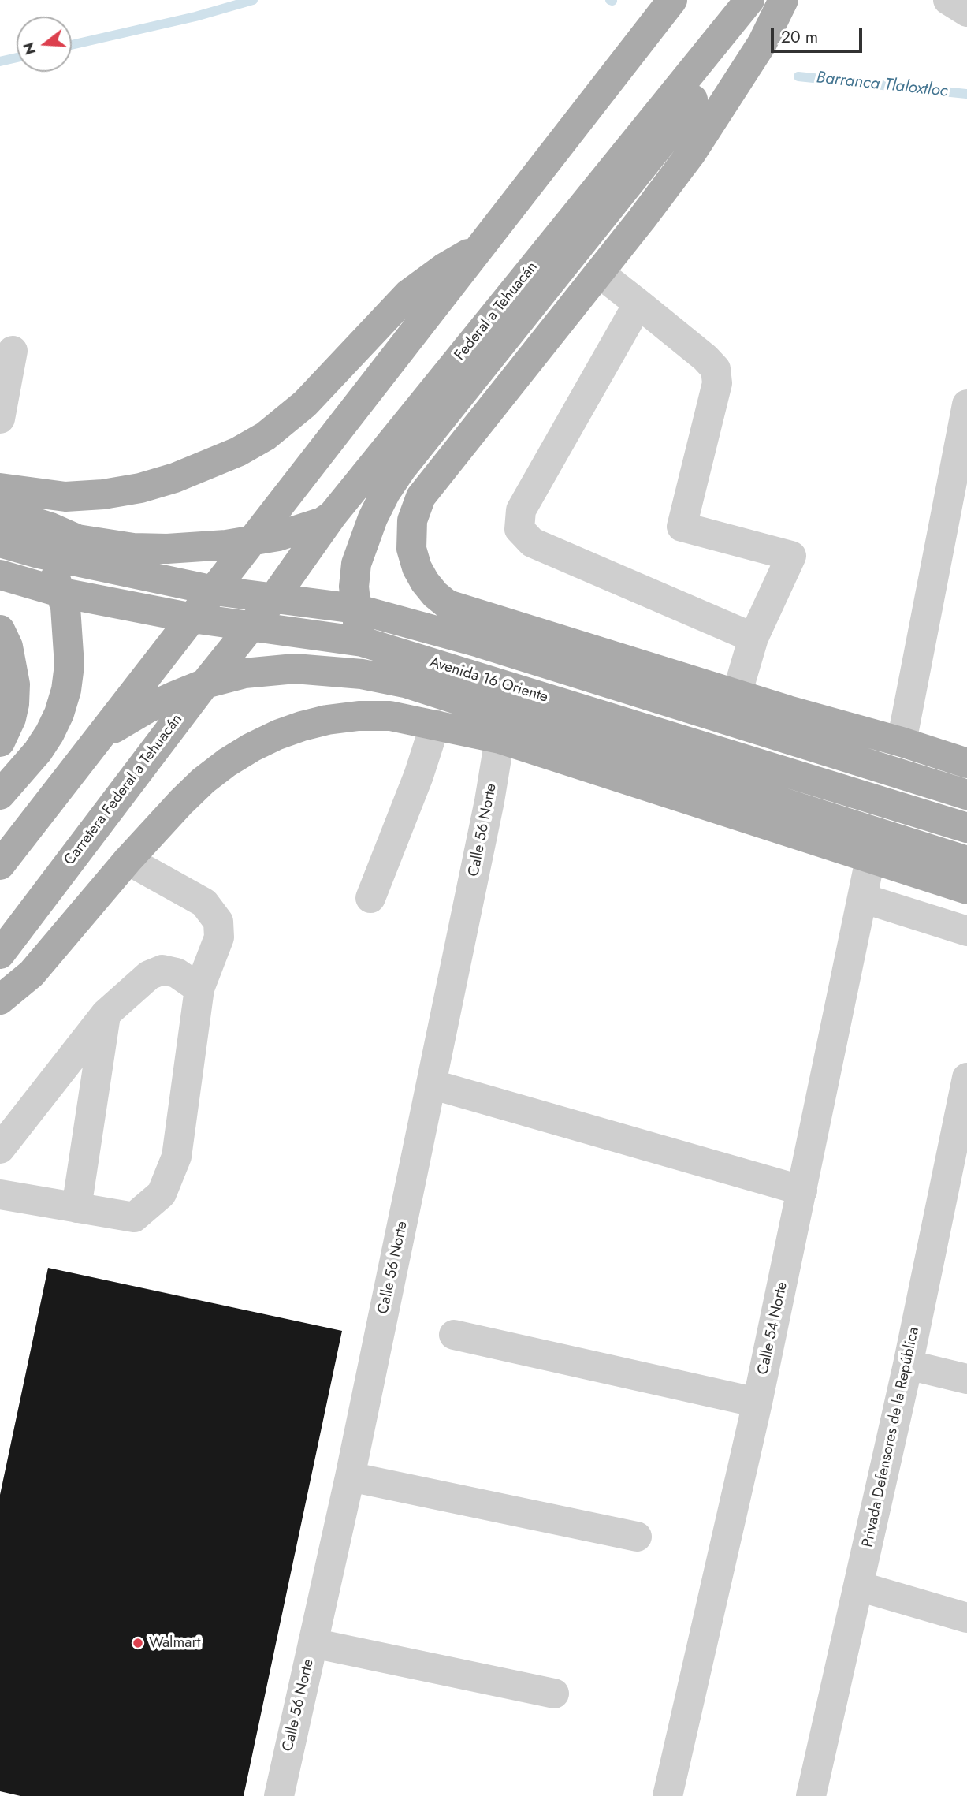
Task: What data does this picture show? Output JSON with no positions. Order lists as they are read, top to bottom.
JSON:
{
  "streets": {
    "main road": ["Federal a Tehuacán", "Avenida 16 Oriente", "Carretera Federal a Tehuacán"],
    "street": ["Calle 56 Norte", "Calle 54 Norte", "Privada Defensores de la República"]
  },
  "crossings": [
    ["Federal a Tehuacán", "Avenida 16 Oriente"],
    ["Federal a Tehuacán", "Carretera Federal a Tehuacán"],
    ["Avenida 16 Oriente", "Carretera Federal a Tehuacán"]
  ],
  "water": ["Barranca Tlaloxtloc"],
  "places": ["Walmart"],
  "scale_bar": "20 m",
  "north": "left"
}
